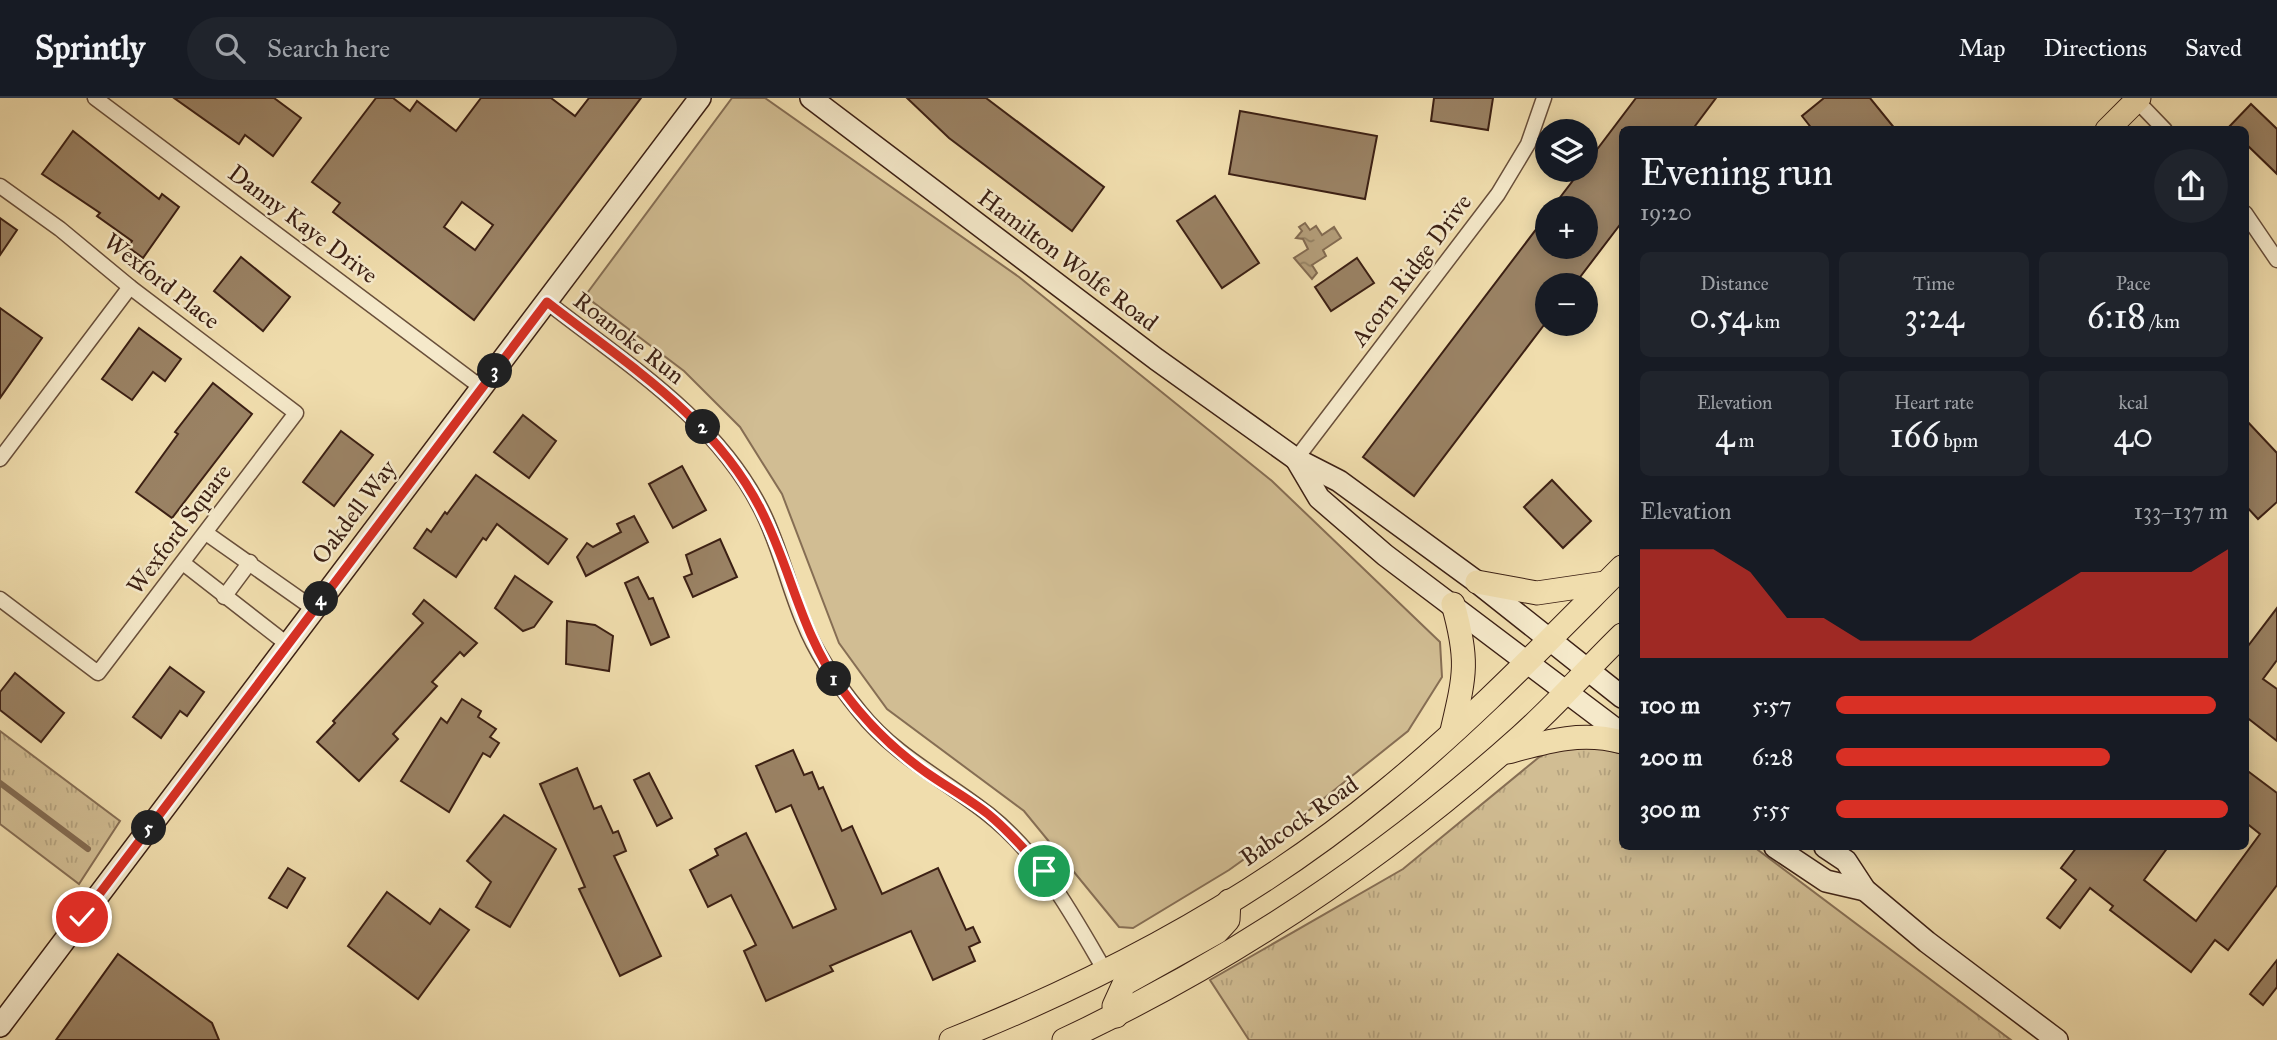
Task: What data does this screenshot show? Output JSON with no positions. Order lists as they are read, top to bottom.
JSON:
{
  "streets": {
    "main road": ["Babcock Road"],
    "street": [
      "Danny Kaye Drive",
      "Hamilton Wolfe Road",
      "Acorn Ridge Drive",
      "Wexford Place",
      "Roanoke Run",
      "Oakdell Way",
      "Wexford Square"
    ]
  },
  "crossings": [
    ["Danny Kaye Drive", "Oakdell Way"],
    ["Hamilton Wolfe Road", "Acorn Ridge Drive"],
    ["Hamilton Wolfe Road", "Babcock Road"],
    ["Wexford Place", "Wexford Square"],
    ["Roanoke Run", "Oakdell Way"],
    ["Roanoke Run", "Babcock Road"]
  ],
  "page": {
    "header": "Sprintly",
    "search": "Search here",
    "nav": ["Map", "Directions", "Saved"],
    "map_buttons": ["+", "−"],
    "heading": ["Evening run", "19:20"],
    "stats": [
      ["Distance", "0.54 km"],
      ["Time", "3:24"],
      ["Pace", "6:18 /km"],
      ["Elevation", "4 m"],
      ["Heart rate", "166 bpm"],
      ["kcal", "40"]
    ],
    "pins": [
      "3",
      "2",
      "4",
      "1",
      "5"
    ],
    "chart": ["Elevation", "133–137 m"],
    "list": [
      {
        "name": "100 m",
        "note": "5:57"
      },
      {
        "name": "200 m",
        "note": "6:28"
      },
      {
        "name": "300 m",
        "note": "5:55"
      }
    ]
  }
}
